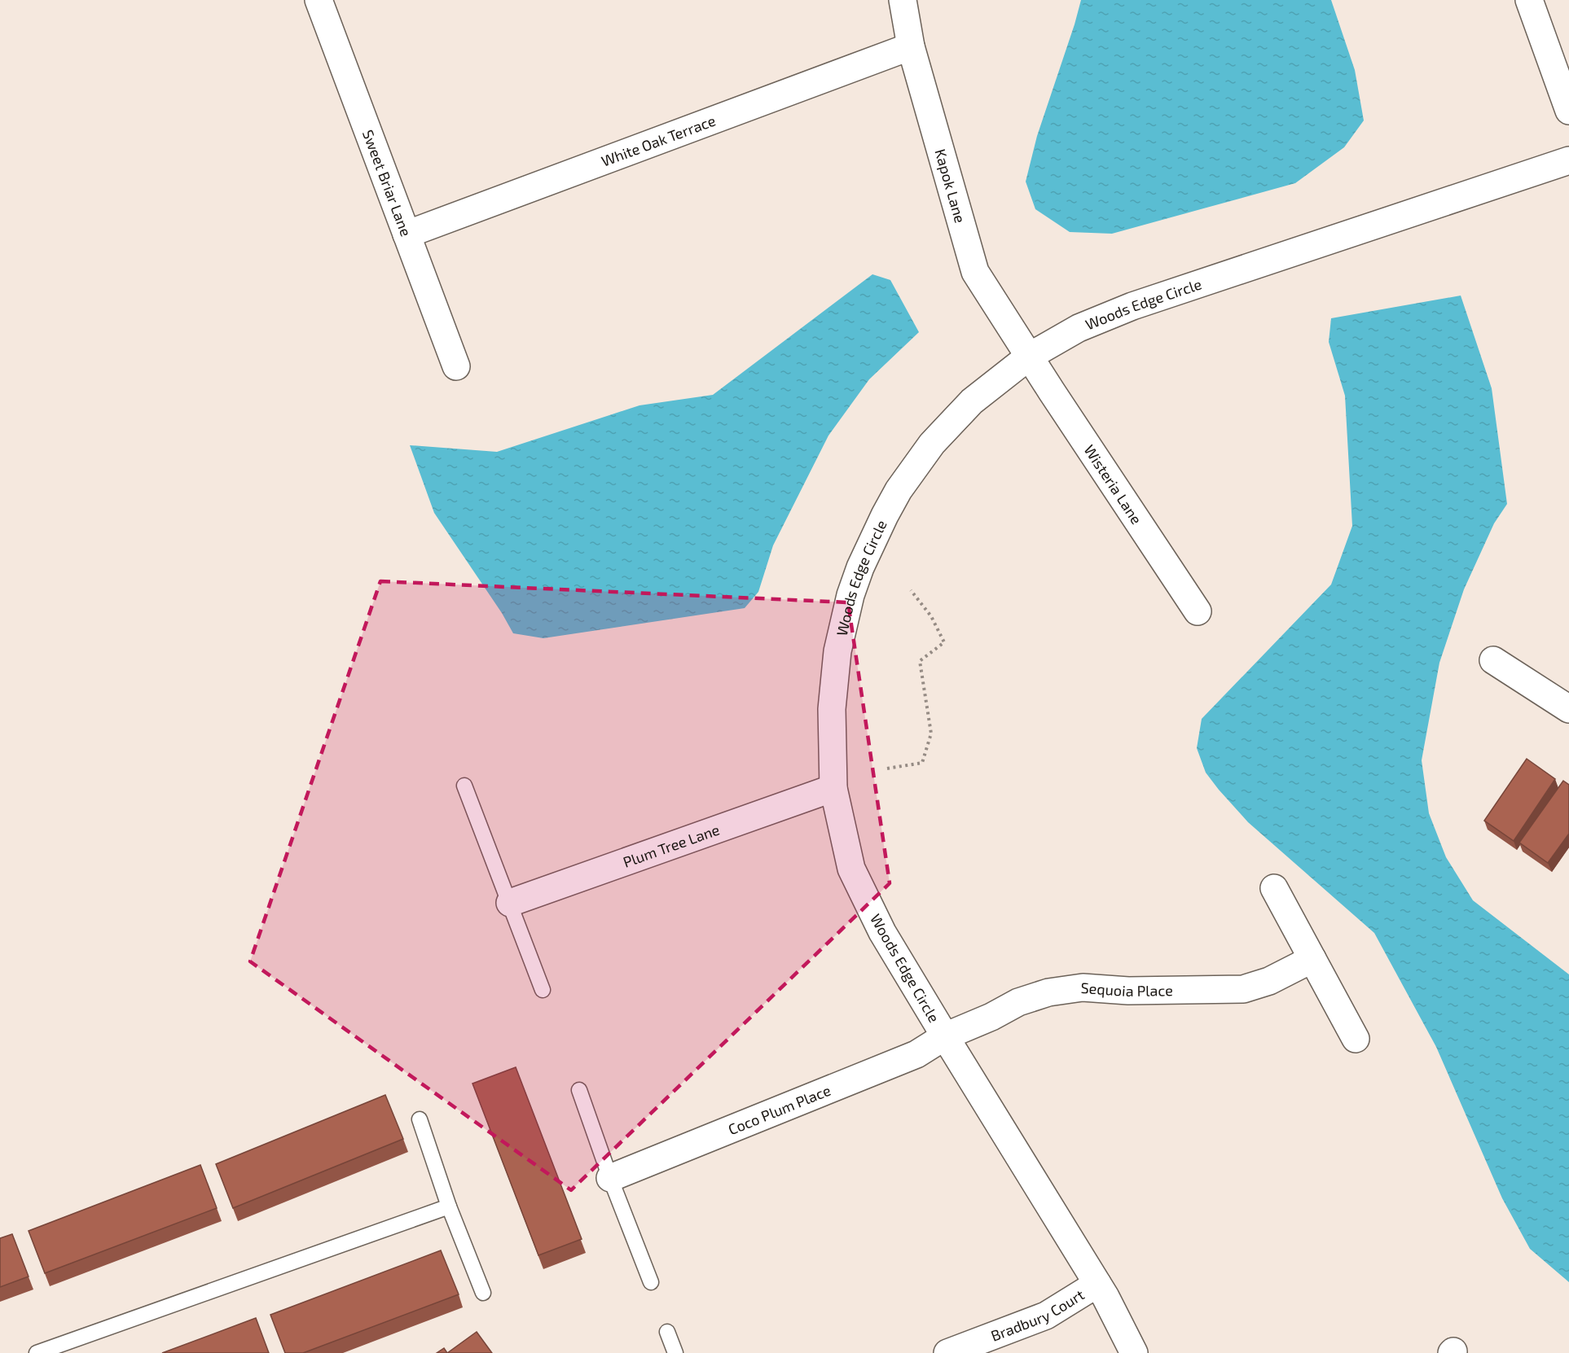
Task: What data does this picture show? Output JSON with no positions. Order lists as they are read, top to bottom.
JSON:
{
  "streets": {
    "street": [
      "White Oak Terrace",
      "Sweet Briar Lane",
      "Kapok Lane",
      "Woods Edge Circle",
      "Wisteria Lane",
      "Plum Tree Lane",
      "Sequoia Place",
      "Coco Plum Place",
      "Bradbury Court"
    ]
  },
  "crossings": [
    ["White Oak Terrace", "Sweet Briar Lane"],
    ["White Oak Terrace", "Kapok Lane"],
    ["Kapok Lane", "Woods Edge Circle"],
    ["Kapok Lane", "Wisteria Lane"],
    ["Woods Edge Circle", "Wisteria Lane"],
    ["Woods Edge Circle", "Plum Tree Lane"],
    ["Woods Edge Circle", "Sequoia Place"],
    ["Woods Edge Circle", "Coco Plum Place"],
    ["Woods Edge Circle", "Bradbury Court"],
    ["Sequoia Place", "Coco Plum Place"]
  ]
}
